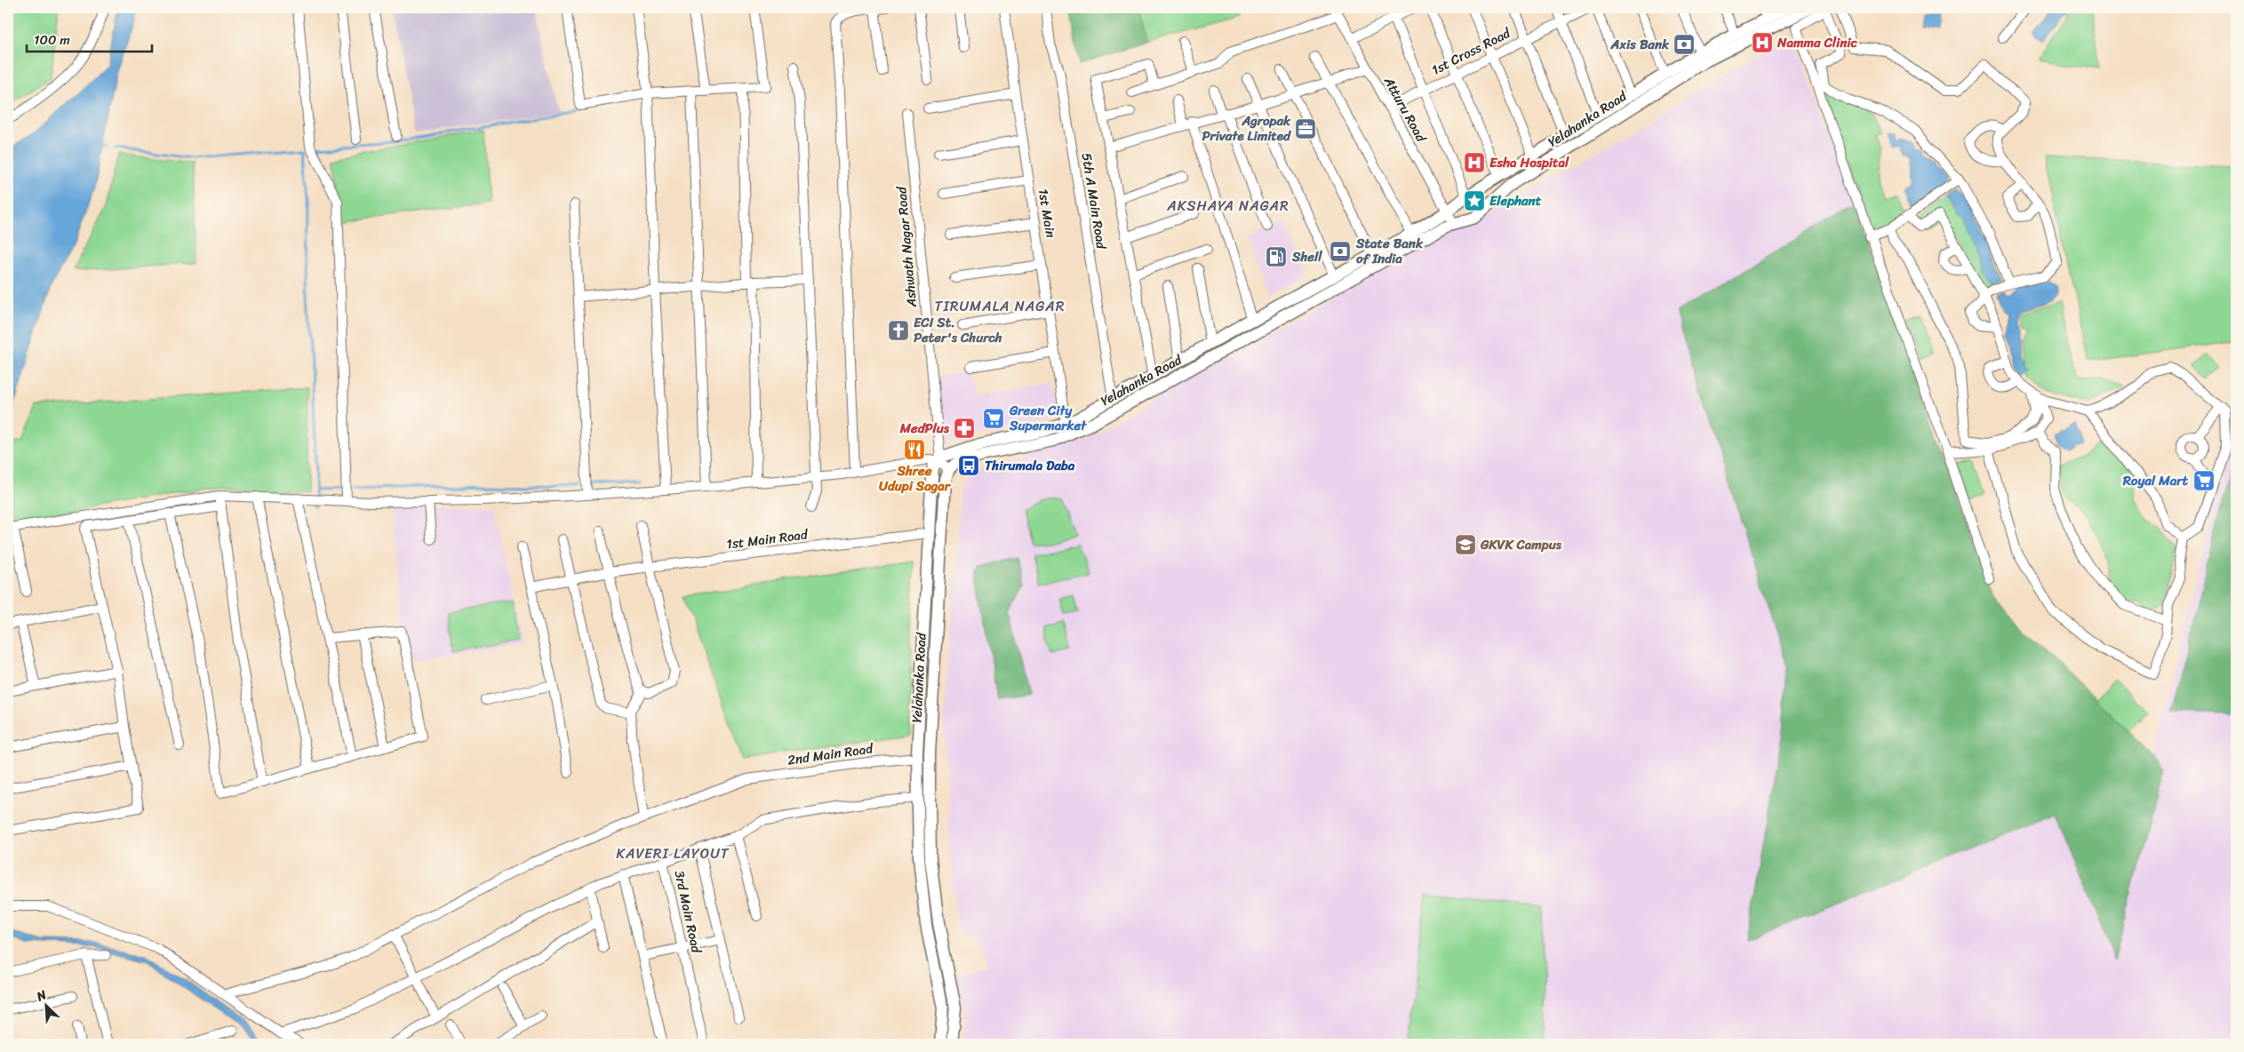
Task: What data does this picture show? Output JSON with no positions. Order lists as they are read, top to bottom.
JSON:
{
  "streets": {
    "main road": ["Yelahanka Road"],
    "street": [
      "1st Cross Road",
      "Atturu Road",
      "5th A Main Road",
      "1st Main",
      "Ashwath Nagar Road",
      "1st Main Road",
      "2nd Main Road",
      "3rd Main Road"
    ]
  },
  "crossings": [
    ["1st Cross Road", "Atturu Road"],
    ["Atturu Road", "Yelahanka Road"],
    ["Yelahanka Road", "5th A Main Road"],
    ["Yelahanka Road", "1st Main"],
    ["Yelahanka Road", "Ashwath Nagar Road"],
    ["Yelahanka Road", "1st Main Road"],
    ["Yelahanka Road", "2nd Main Road"],
    ["Yelahanka Road", "3rd Main Road"]
  ],
  "districts": ["AKSHAYA NAGAR", "TIRUMALA NAGAR", "KAVERI LAYOUT"],
  "places": {
    "hospital": ["Namma Clinic", "Esha Hospital"],
    "bank": ["Axis Bank", "State Bank of India"],
    "office": ["Agropak Private Limited"],
    "place": ["Elephant"],
    "fuel station": ["Shell"],
    "church": ["ECI St. Peter's Church"],
    "supermarket": ["Green City Supermarket", "Royal Mart"],
    "pharmacy": ["MedPlus"],
    "restaurant": ["Shree Udupi Sagar"],
    "bus stop": ["Thirumala Daba"],
    "school or university": ["GKVK Campus"]
  },
  "scale_bar": "100 m",
  "north": "top left"
}
